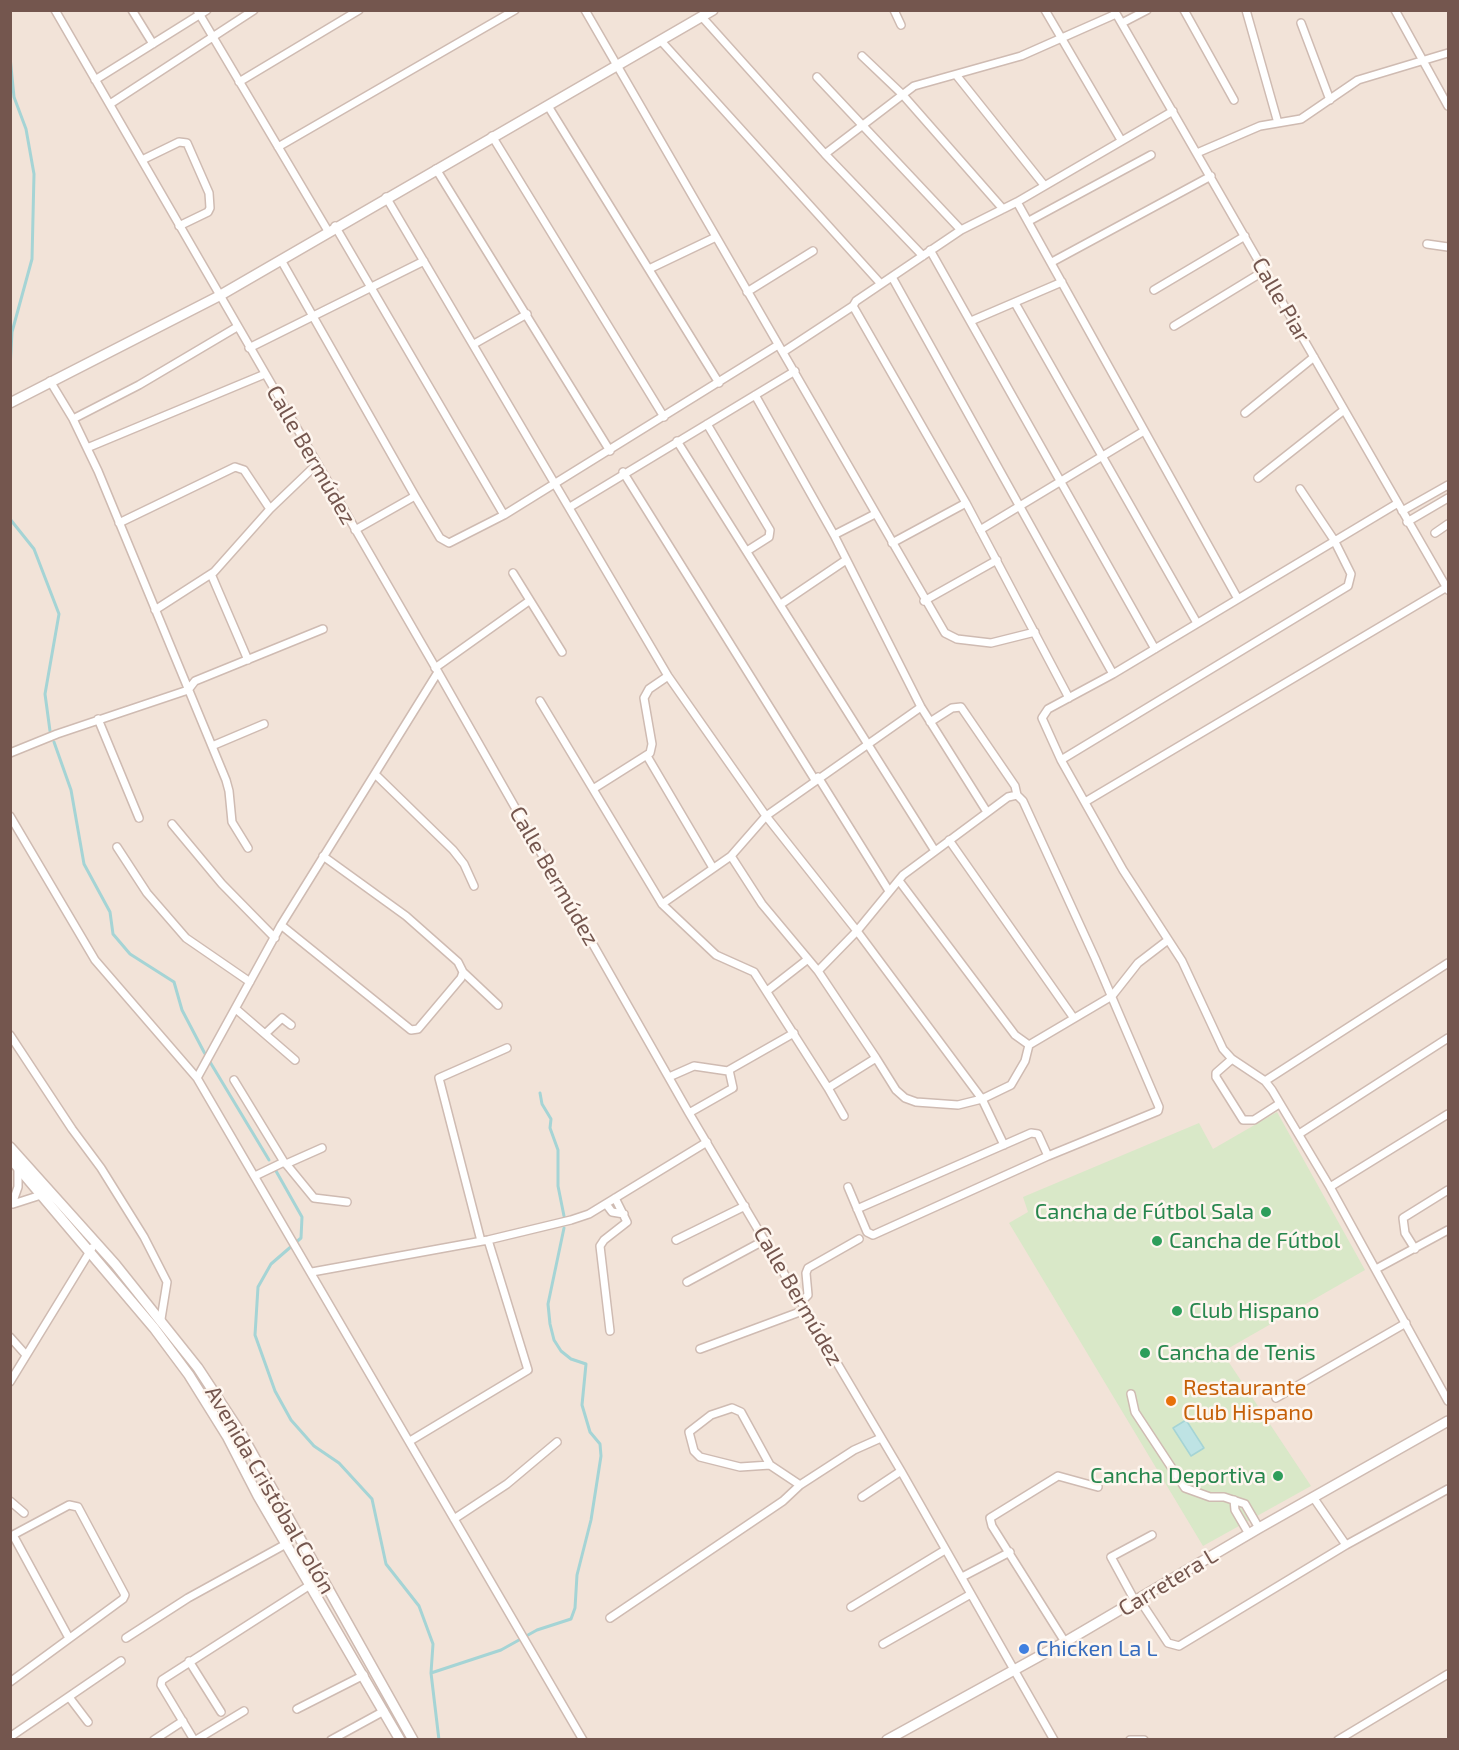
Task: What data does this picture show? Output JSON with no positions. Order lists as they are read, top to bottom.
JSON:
{
  "streets": {
    "street": [
      "Calle Piar",
      "Calle Bermúdez",
      "Avenida Cristóbal Colón",
      "Carretera L"
    ]
  },
  "crossings": [
    ["Calle Bermúdez", "Carretera L"]
  ],
  "places": [
    "Cancha de Fútbol Sala",
    "Cancha de Fútbol",
    "Club Hispano",
    "Cancha de Tenis",
    "Restaurante Club Hispano",
    "Cancha Deportiva",
    "Chicken La L"
  ]
}
